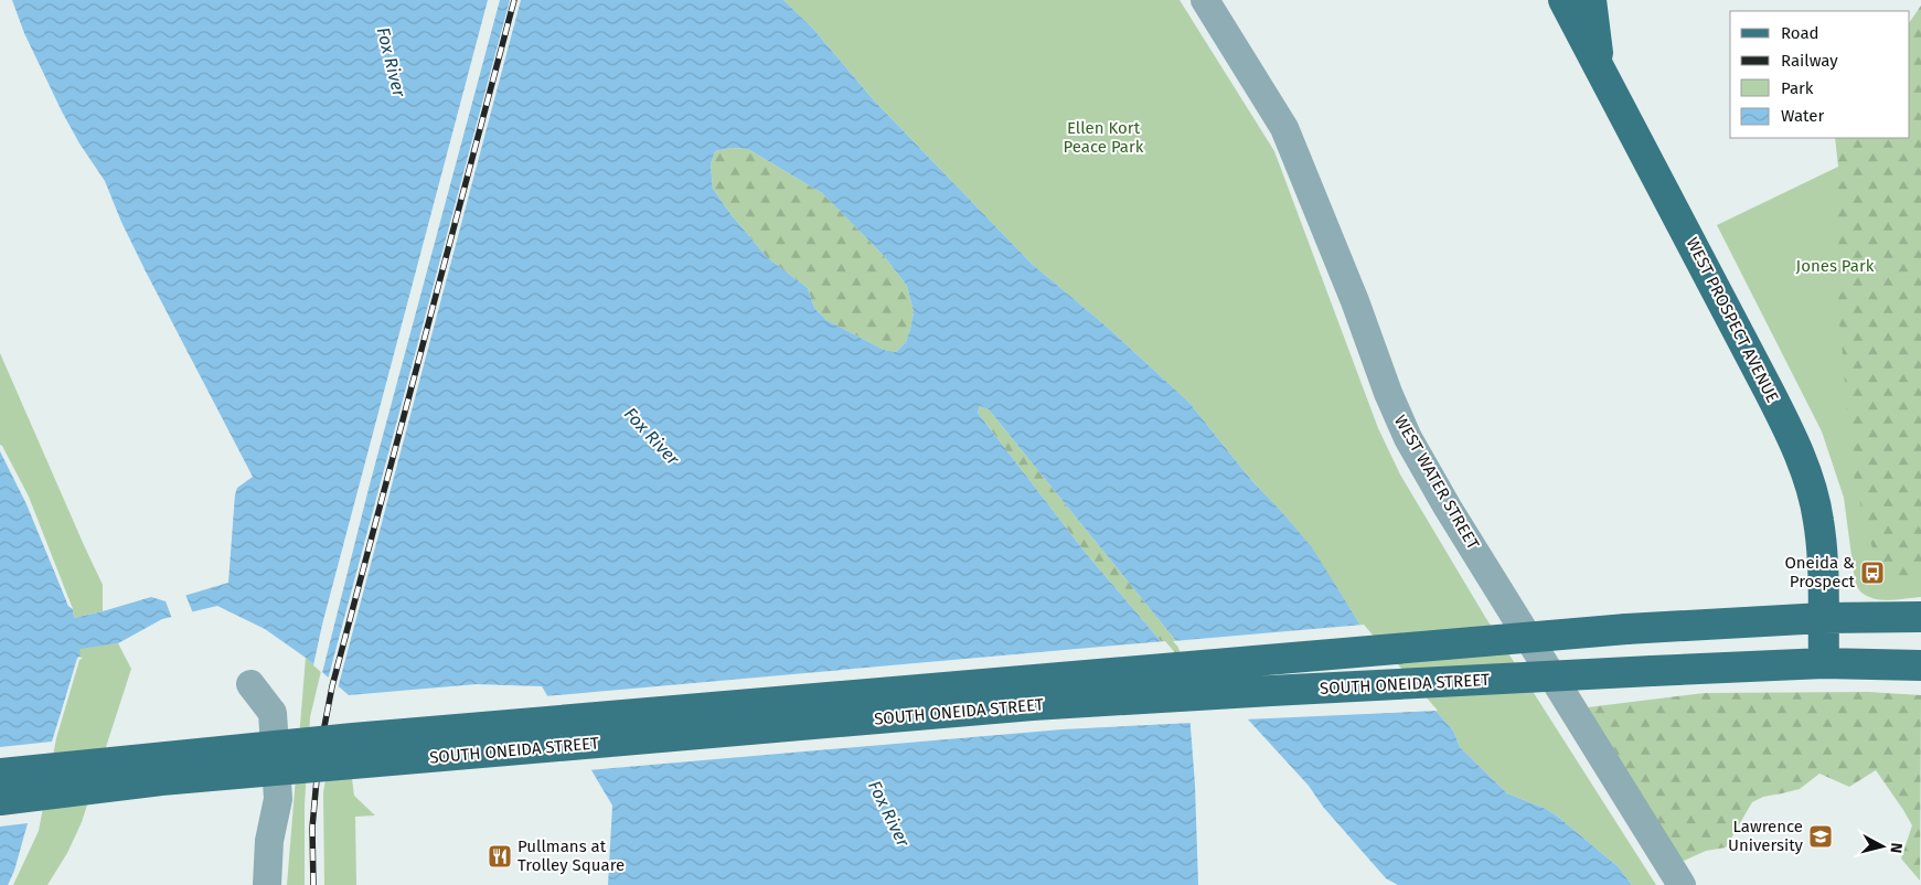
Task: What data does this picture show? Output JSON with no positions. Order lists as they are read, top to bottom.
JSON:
{
  "streets": {
    "main road": ["WEST PROSPECT AVENUE", "SOUTH ONEIDA STREET"],
    "street": ["WEST WATER STREET"]
  },
  "crossings": [
    ["WEST PROSPECT AVENUE", "SOUTH ONEIDA STREET"]
  ],
  "water": ["Fox River"],
  "parks": ["Ellen Kort Peace Park", "Jones Park"],
  "places": {
    "bus stop": ["Oneida & Prospect"],
    "school or university": ["Lawrence University"],
    "restaurant": ["Pullmans at Trolley Square"]
  },
  "legend": [
    "Road",
    "Railway",
    "Park",
    "Water"
  ],
  "north": "right"
}
